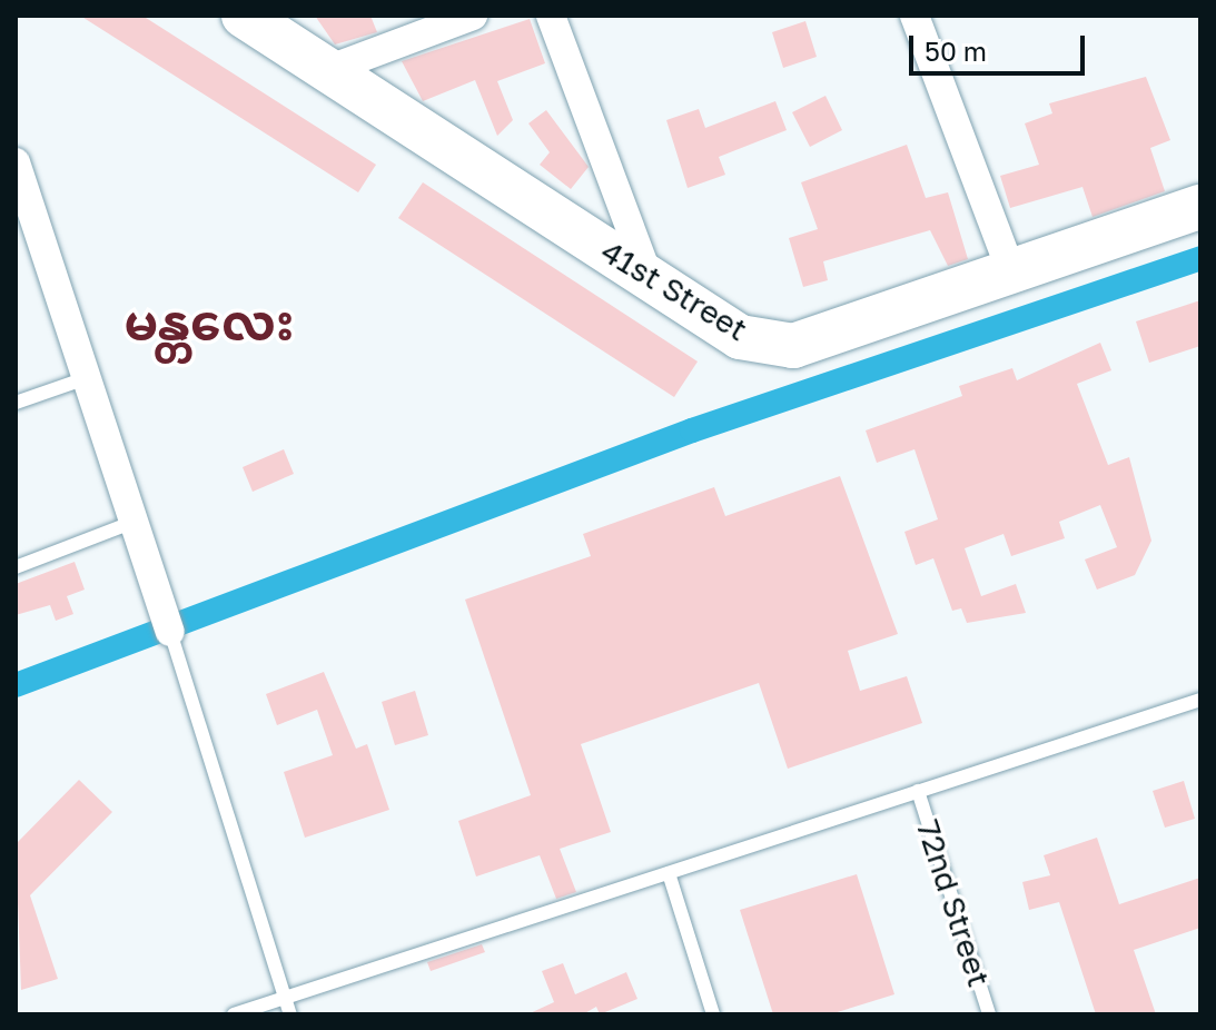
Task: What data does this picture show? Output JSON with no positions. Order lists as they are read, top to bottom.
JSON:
{
  "streets": {
    "main road": ["41st Street"],
    "lane": ["72nd Street"]
  },
  "districts": ["မန္တလေး"],
  "scale_bar": "50 m"
}
